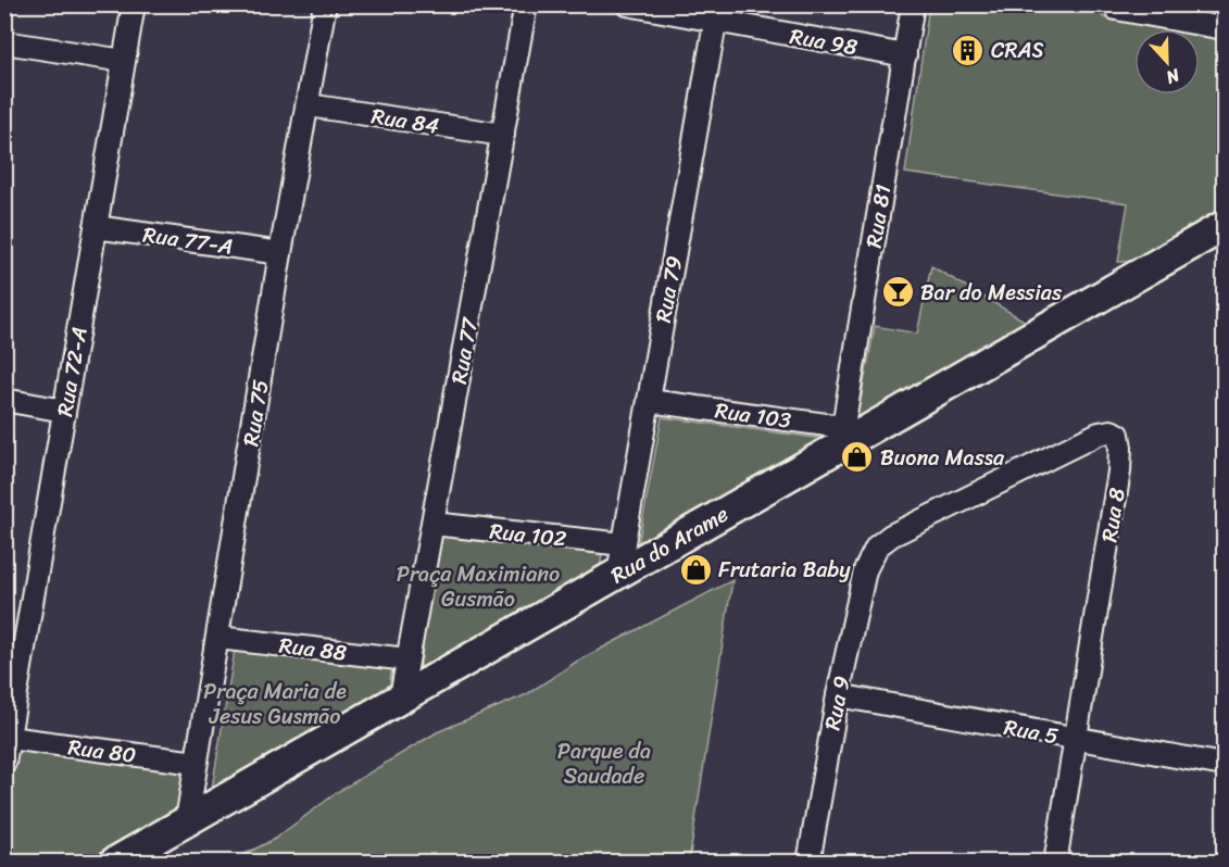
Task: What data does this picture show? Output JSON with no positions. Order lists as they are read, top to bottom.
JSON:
{
  "streets": {
    "main road": ["Rua do Arame"],
    "street": [
      "Rua 98",
      "Rua 84",
      "Rua 81",
      "Rua 77-A",
      "Rua 79",
      "Rua 77",
      "Rua 72-A",
      "Rua 75",
      "Rua 103",
      "Rua 8",
      "Rua 102",
      "Rua 88",
      "Rua 9",
      "Rua 5",
      "Rua 80"
    ]
  },
  "crossings": [
    ["Rua 98", "Rua 81"],
    ["Rua 98", "Rua 79"],
    ["Rua 84", "Rua 77"],
    ["Rua 84", "Rua 75"],
    ["Rua 81", "Rua 103"],
    ["Rua 81", "Rua do Arame"],
    ["Rua 77-A", "Rua 72-A"],
    ["Rua 77-A", "Rua 75"],
    ["Rua 79", "Rua 103"],
    ["Rua 79", "Rua 102"],
    ["Rua 79", "Rua do Arame"],
    ["Rua 77", "Rua 102"],
    ["Rua 77", "Rua do Arame"],
    ["Rua 77", "Rua 88"],
    ["Rua 72-A", "Rua 80"],
    ["Rua 75", "Rua do Arame"],
    ["Rua 75", "Rua 88"],
    ["Rua 75", "Rua 80"],
    ["Rua 103", "Rua do Arame"],
    ["Rua 8", "Rua 9"],
    ["Rua 8", "Rua 5"],
    ["Rua 9", "Rua 5"]
  ],
  "parks": ["Praça Maximiano Gusmão", "Praça Maria de Jesus Gusmão", "Parque da Saudade"],
  "places": {
    "building": ["CRAS"],
    "bar": ["Bar do Messias"],
    "shop": ["Buona Massa", "Frutaria Baby"]
  },
  "north": "bottom"
}
